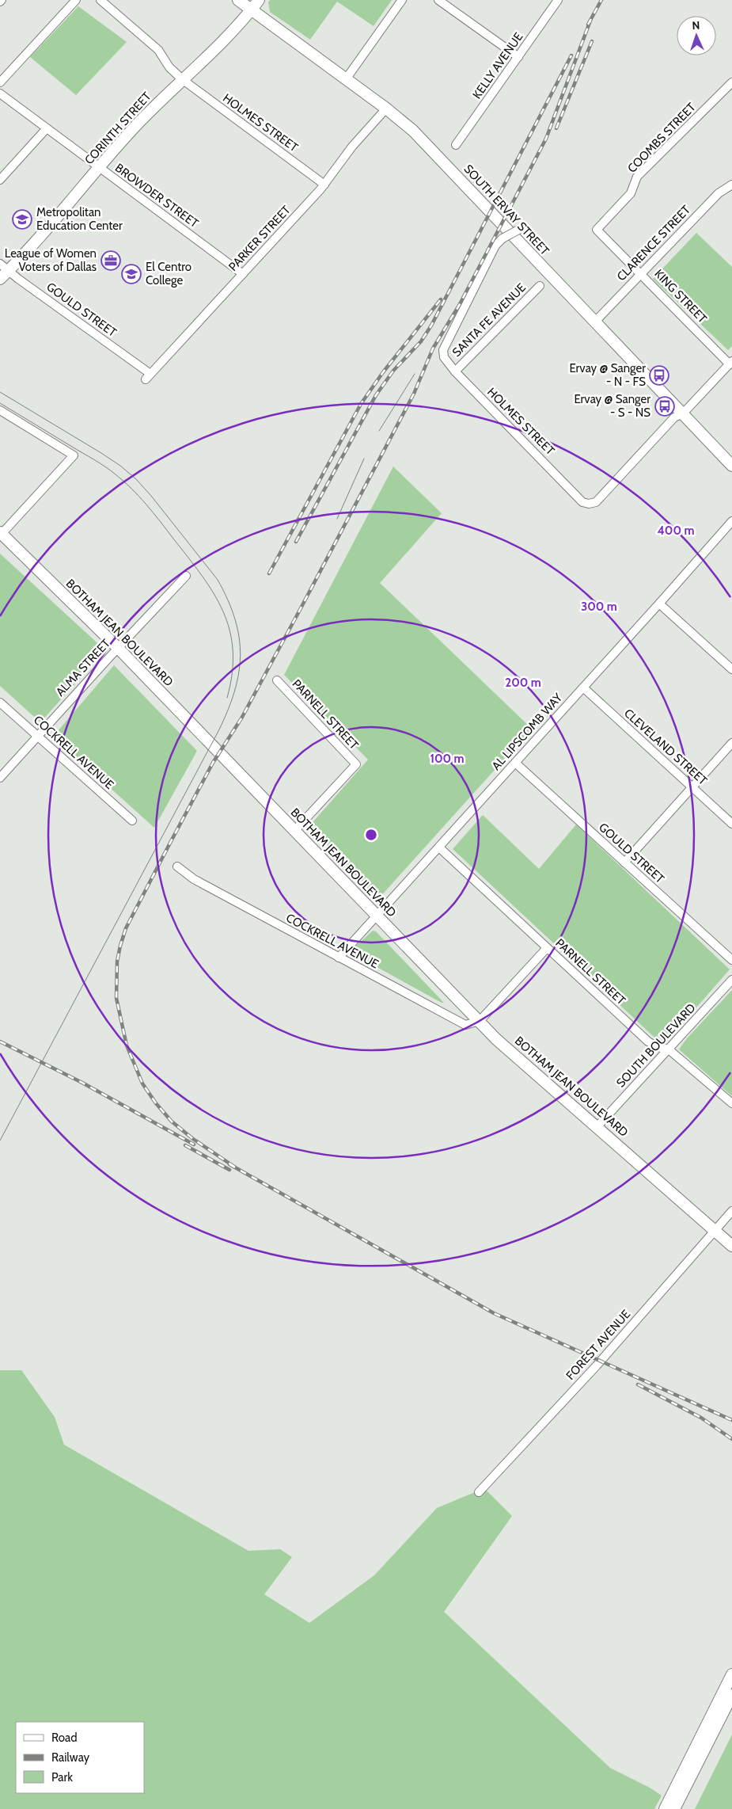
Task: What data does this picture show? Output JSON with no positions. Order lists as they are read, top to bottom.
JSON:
{
  "streets": {
    "main road": ["CORINTH STREET", "SOUTH ERVAY STREET", "BOTHAM JEAN BOULEVARD"],
    "street": [
      "KELLY AVENUE",
      "HOLMES STREET",
      "COOMBS STREET",
      "BROWDER STREET",
      "PARKER STREET",
      "CLARENCE STREET",
      "KING STREET",
      "GOULD STREET",
      "SANTA FE AVENUE",
      "ALMA STREET",
      "PARNELL STREET",
      "AL LIPSCOMB WAY",
      "CLEVELAND STREET",
      "COCKRELL AVENUE",
      "SOUTH BOULEVARD",
      "FOREST AVENUE"
    ]
  },
  "crossings": [
    ["HOLMES STREET", "CORINTH STREET"],
    ["HOLMES STREET", "SOUTH ERVAY STREET"],
    ["HOLMES STREET", "PARKER STREET"],
    ["HOLMES STREET", "SANTA FE AVENUE"],
    ["CORINTH STREET", "BROWDER STREET"],
    ["CORINTH STREET", "SOUTH ERVAY STREET"],
    ["CORINTH STREET", "GOULD STREET"],
    ["COOMBS STREET", "KING STREET"],
    ["BROWDER STREET", "PARKER STREET"],
    ["SOUTH ERVAY STREET", "PARKER STREET"],
    ["SOUTH ERVAY STREET", "CLARENCE STREET"],
    ["PARKER STREET", "GOULD STREET"],
    ["CLARENCE STREET", "KING STREET"],
    ["GOULD STREET", "AL LIPSCOMB WAY"],
    ["BOTHAM JEAN BOULEVARD", "ALMA STREET"],
    ["BOTHAM JEAN BOULEVARD", "PARNELL STREET"],
    ["BOTHAM JEAN BOULEVARD", "AL LIPSCOMB WAY"],
    ["BOTHAM JEAN BOULEVARD", "COCKRELL AVENUE"],
    ["BOTHAM JEAN BOULEVARD", "SOUTH BOULEVARD"],
    ["BOTHAM JEAN BOULEVARD", "FOREST AVENUE"],
    ["ALMA STREET", "COCKRELL AVENUE"],
    ["PARNELL STREET", "AL LIPSCOMB WAY"],
    ["PARNELL STREET", "SOUTH BOULEVARD"],
    ["AL LIPSCOMB WAY", "CLEVELAND STREET"],
    ["AL LIPSCOMB WAY", "COCKRELL AVENUE"]
  ],
  "places": {
    "school or university": ["Metropolitan Education Center", "El Centro College"],
    "office": ["League of Women Voters of Dallas"],
    "bus stop": ["Ervay @ Sanger - N - FS", "Ervay @ Sanger - S - NS"]
  },
  "legend": ["Road", "Railway", "Park"],
  "north": "top",
  "rings": [
    "400 m",
    "300 m",
    "200 m",
    "100 m"
  ]
}
